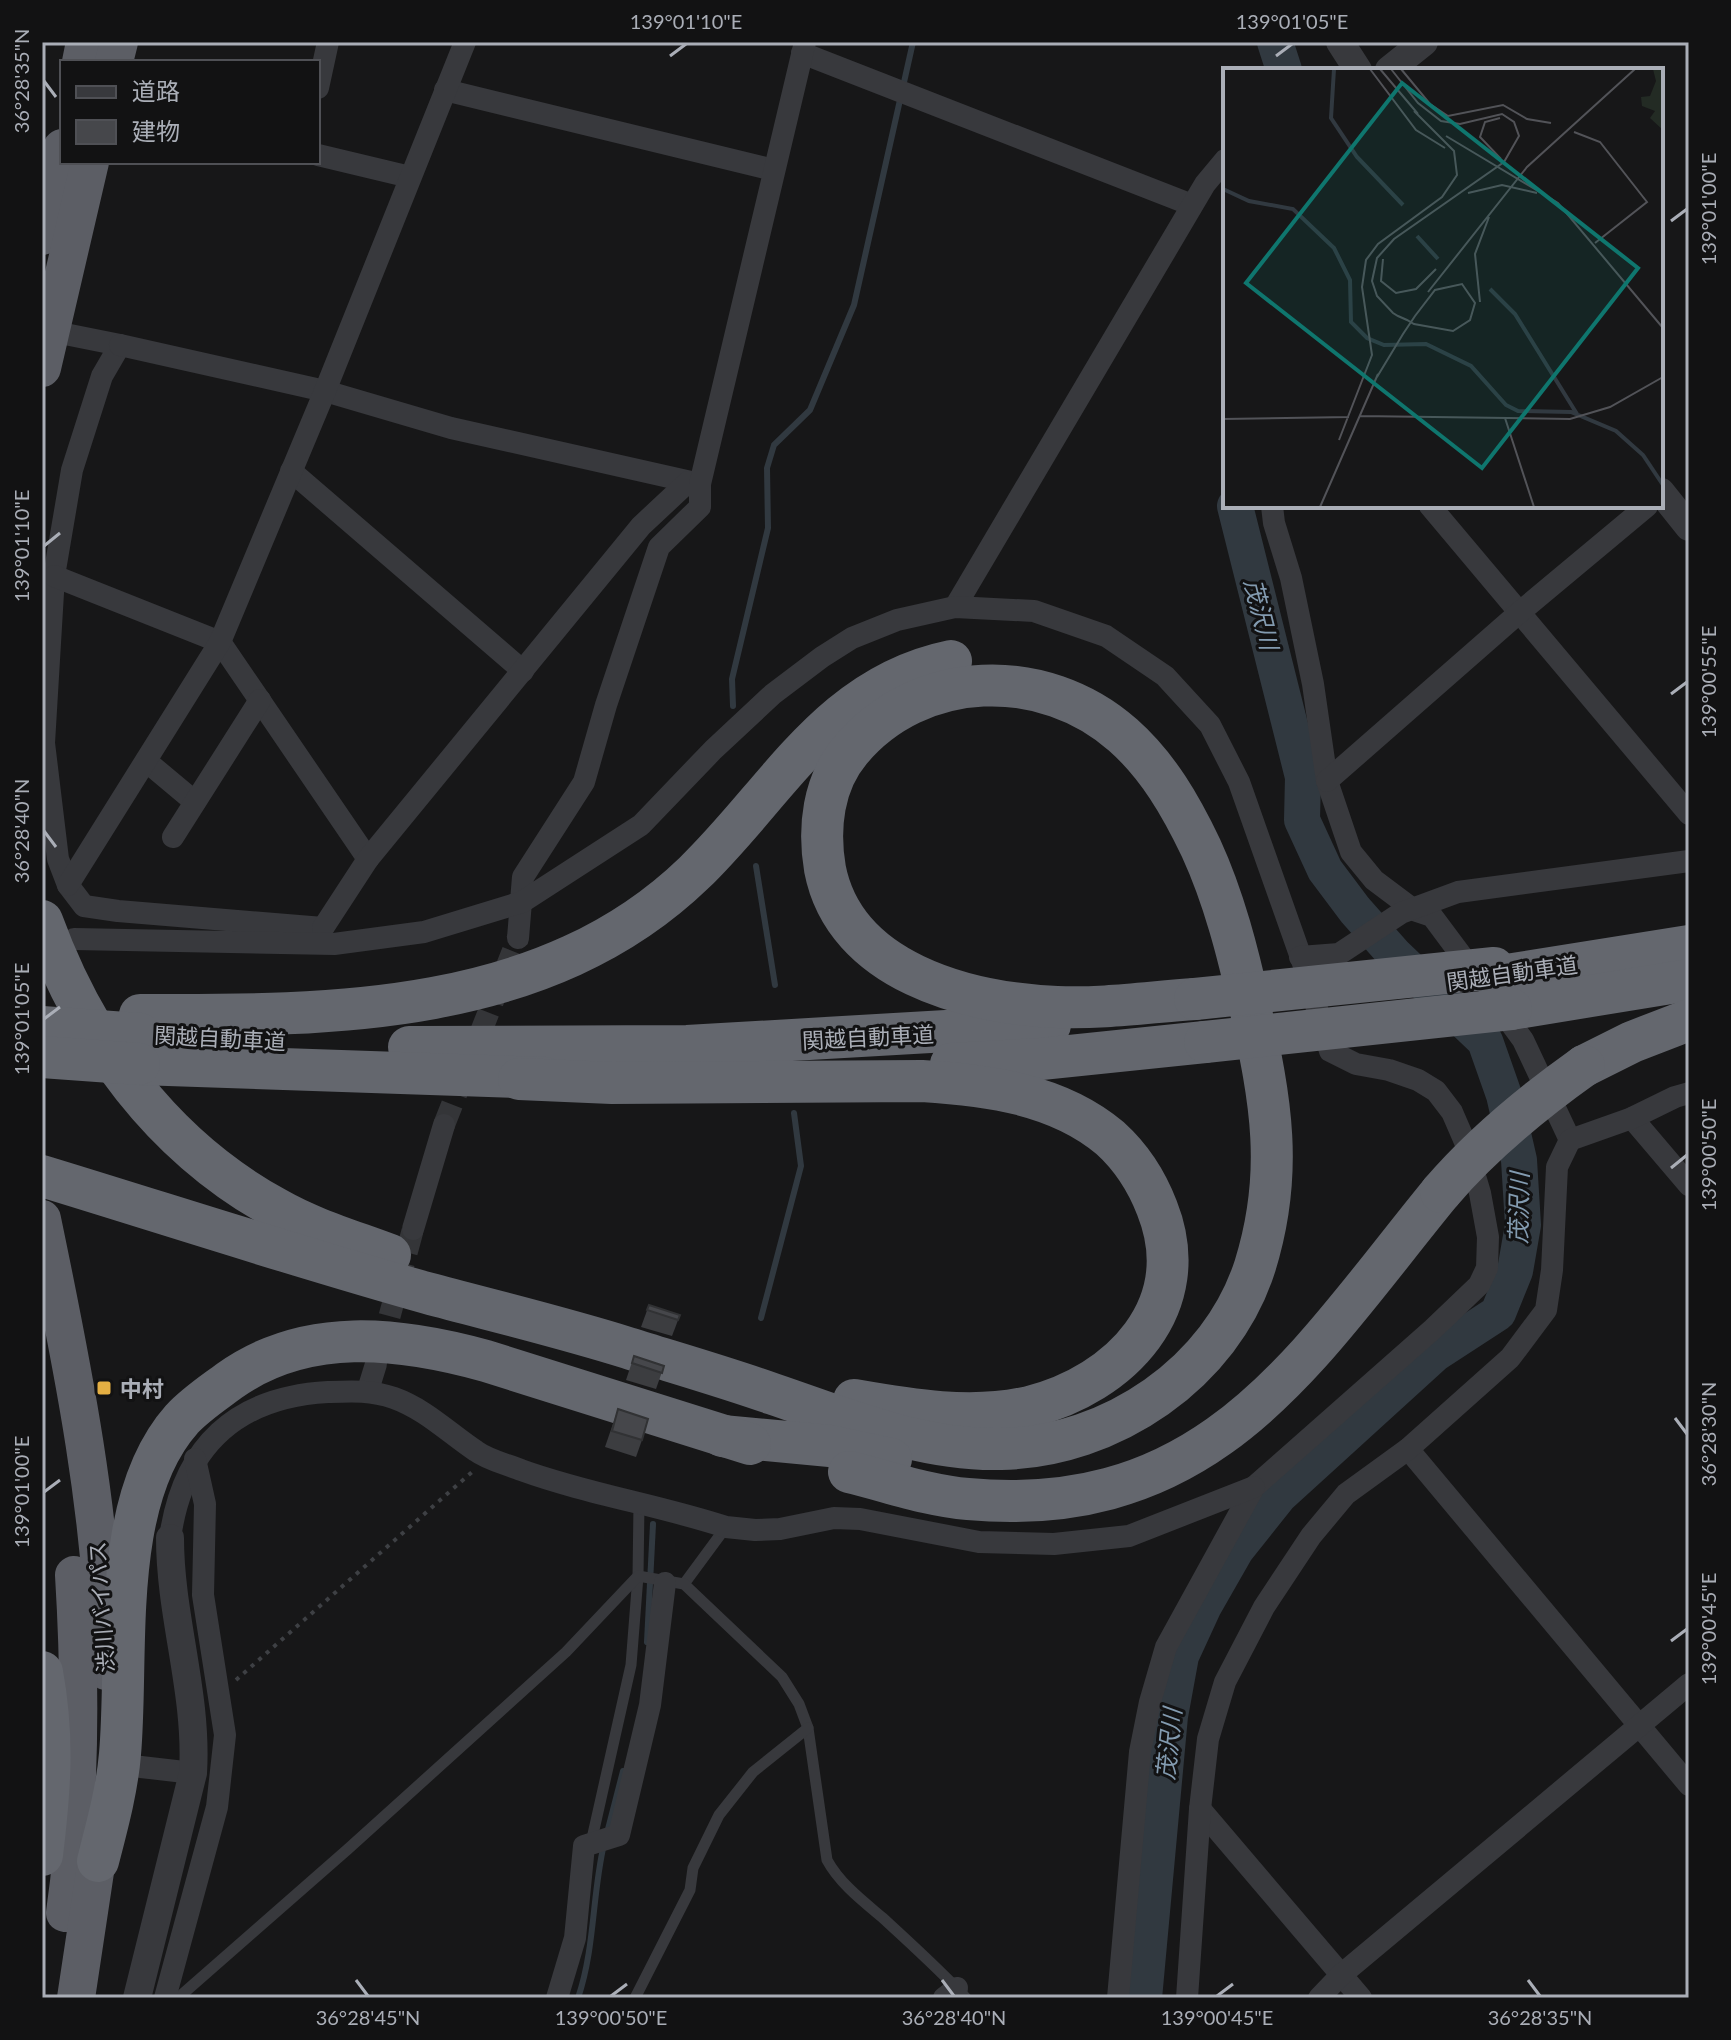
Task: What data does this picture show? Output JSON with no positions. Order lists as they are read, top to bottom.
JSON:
{
  "streets": {
    "highway": ["関越自動車道", "渋川バイパス"]
  },
  "water": ["茂沢川"],
  "places": {
    "transit": ["中村"]
  },
  "legend": ["道路", "建物"],
  "coordinates": [
    "139°01'10\"E",
    "139°01'05\"E",
    "36°28'35\"N",
    "139°01'00\"E",
    "139°00'55\"E",
    "36°28'40\"N",
    "139°00'50\"E",
    "36°28'30\"N",
    "139°00'45\"E",
    "36°28'45\"N"
  ]
}
